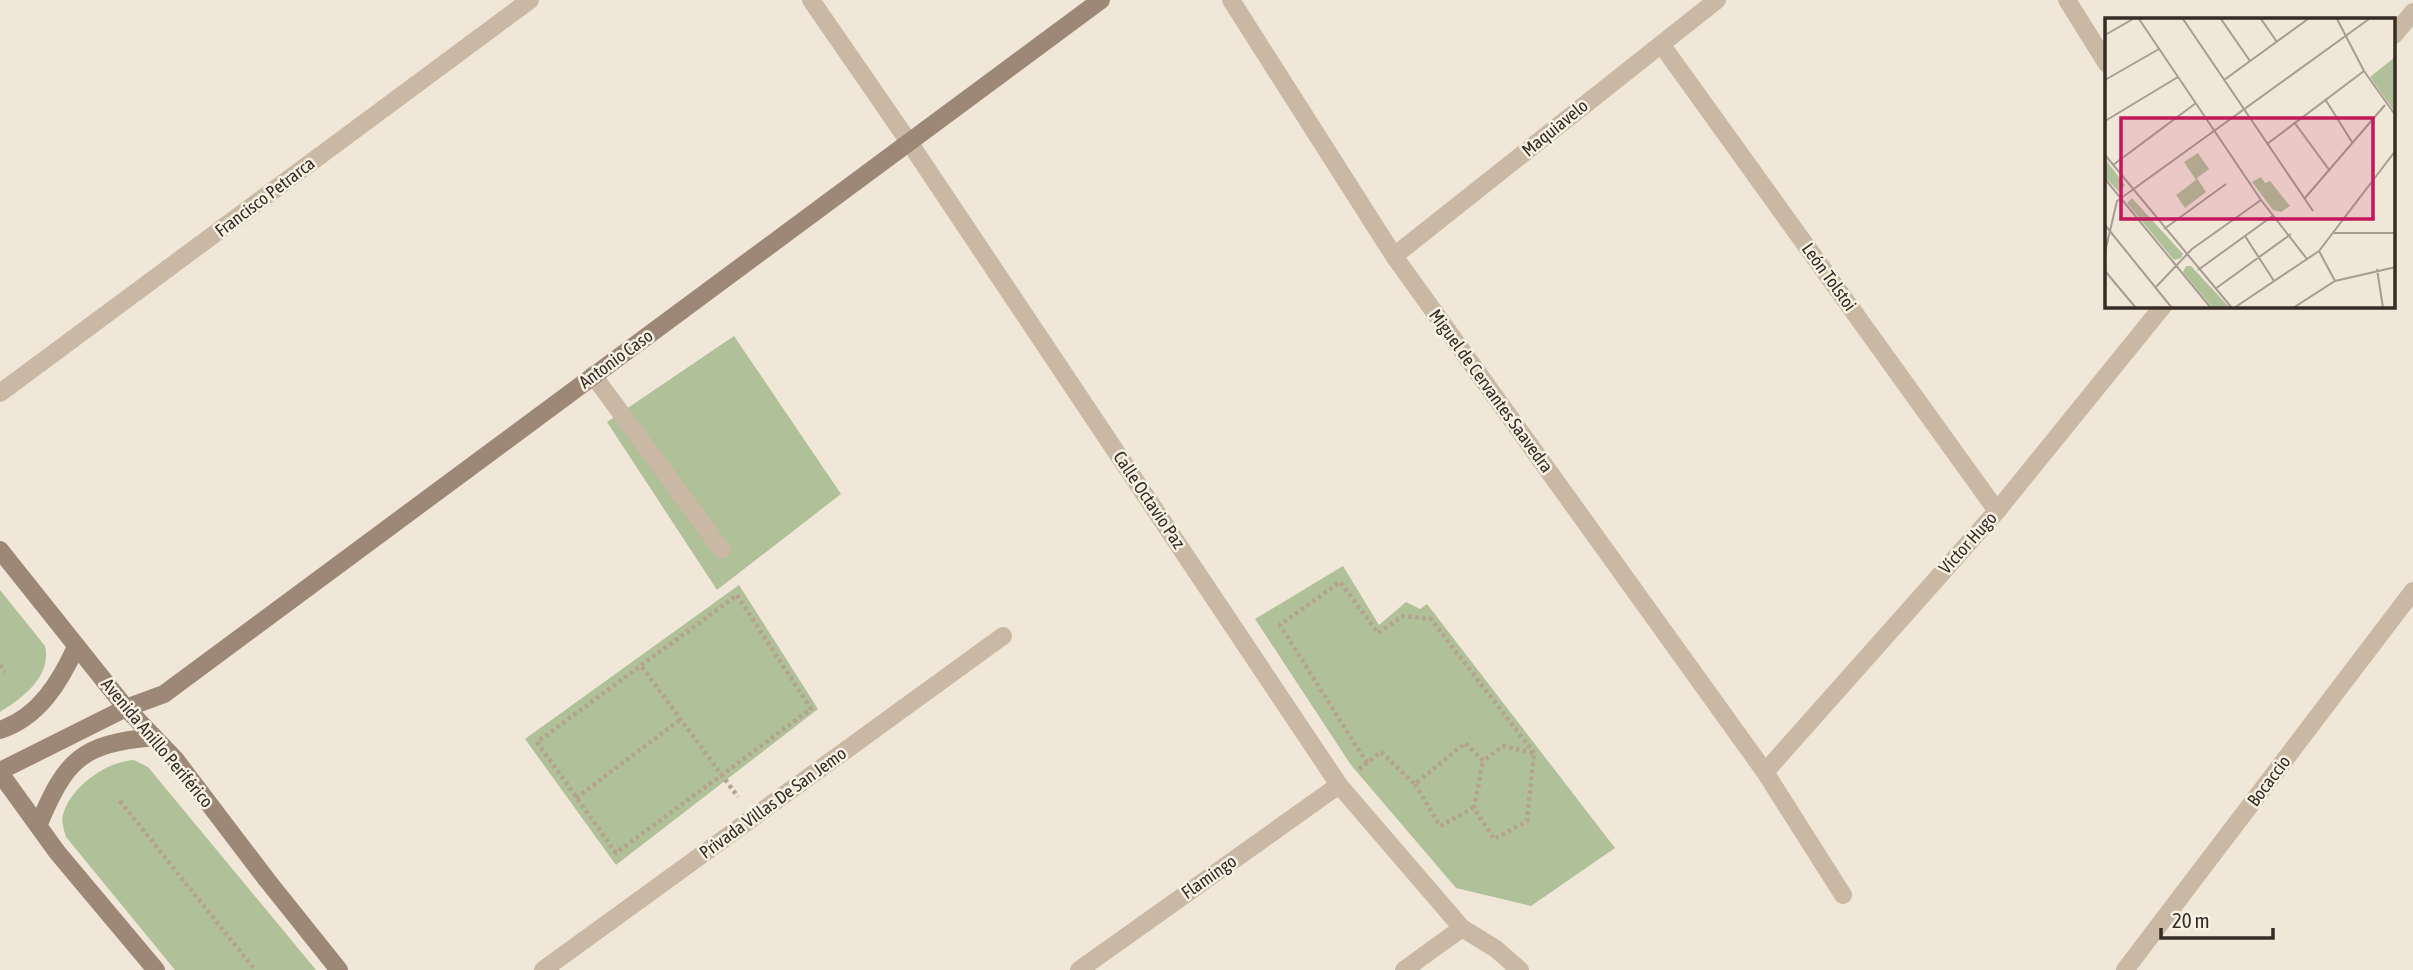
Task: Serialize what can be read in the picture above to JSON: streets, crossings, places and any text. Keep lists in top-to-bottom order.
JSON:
{
  "streets": {
    "street": [
      "Maquiavelo",
      "Francisco Petrarca",
      "León Tolstoi",
      "Antonio Caso",
      "Miguel de Cervantes Saavedra",
      "Calle Octavio Paz",
      "Víctor Hugo",
      "Avenida Anillo Periférico",
      "Bocaccio",
      "Privada Villas De San Jemo",
      "Flamingo"
    ]
  },
  "crossings": [
    ["Maquiavelo", "León Tolstoi"],
    ["Maquiavelo", "Miguel de Cervantes Saavedra"],
    ["León Tolstoi", "Víctor Hugo"],
    ["Antonio Caso", "Calle Octavio Paz"],
    ["Antonio Caso", "Avenida Anillo Periférico"],
    ["Miguel de Cervantes Saavedra", "Víctor Hugo"],
    ["Calle Octavio Paz", "Flamingo"]
  ],
  "scale_bar": "20 m"
}
